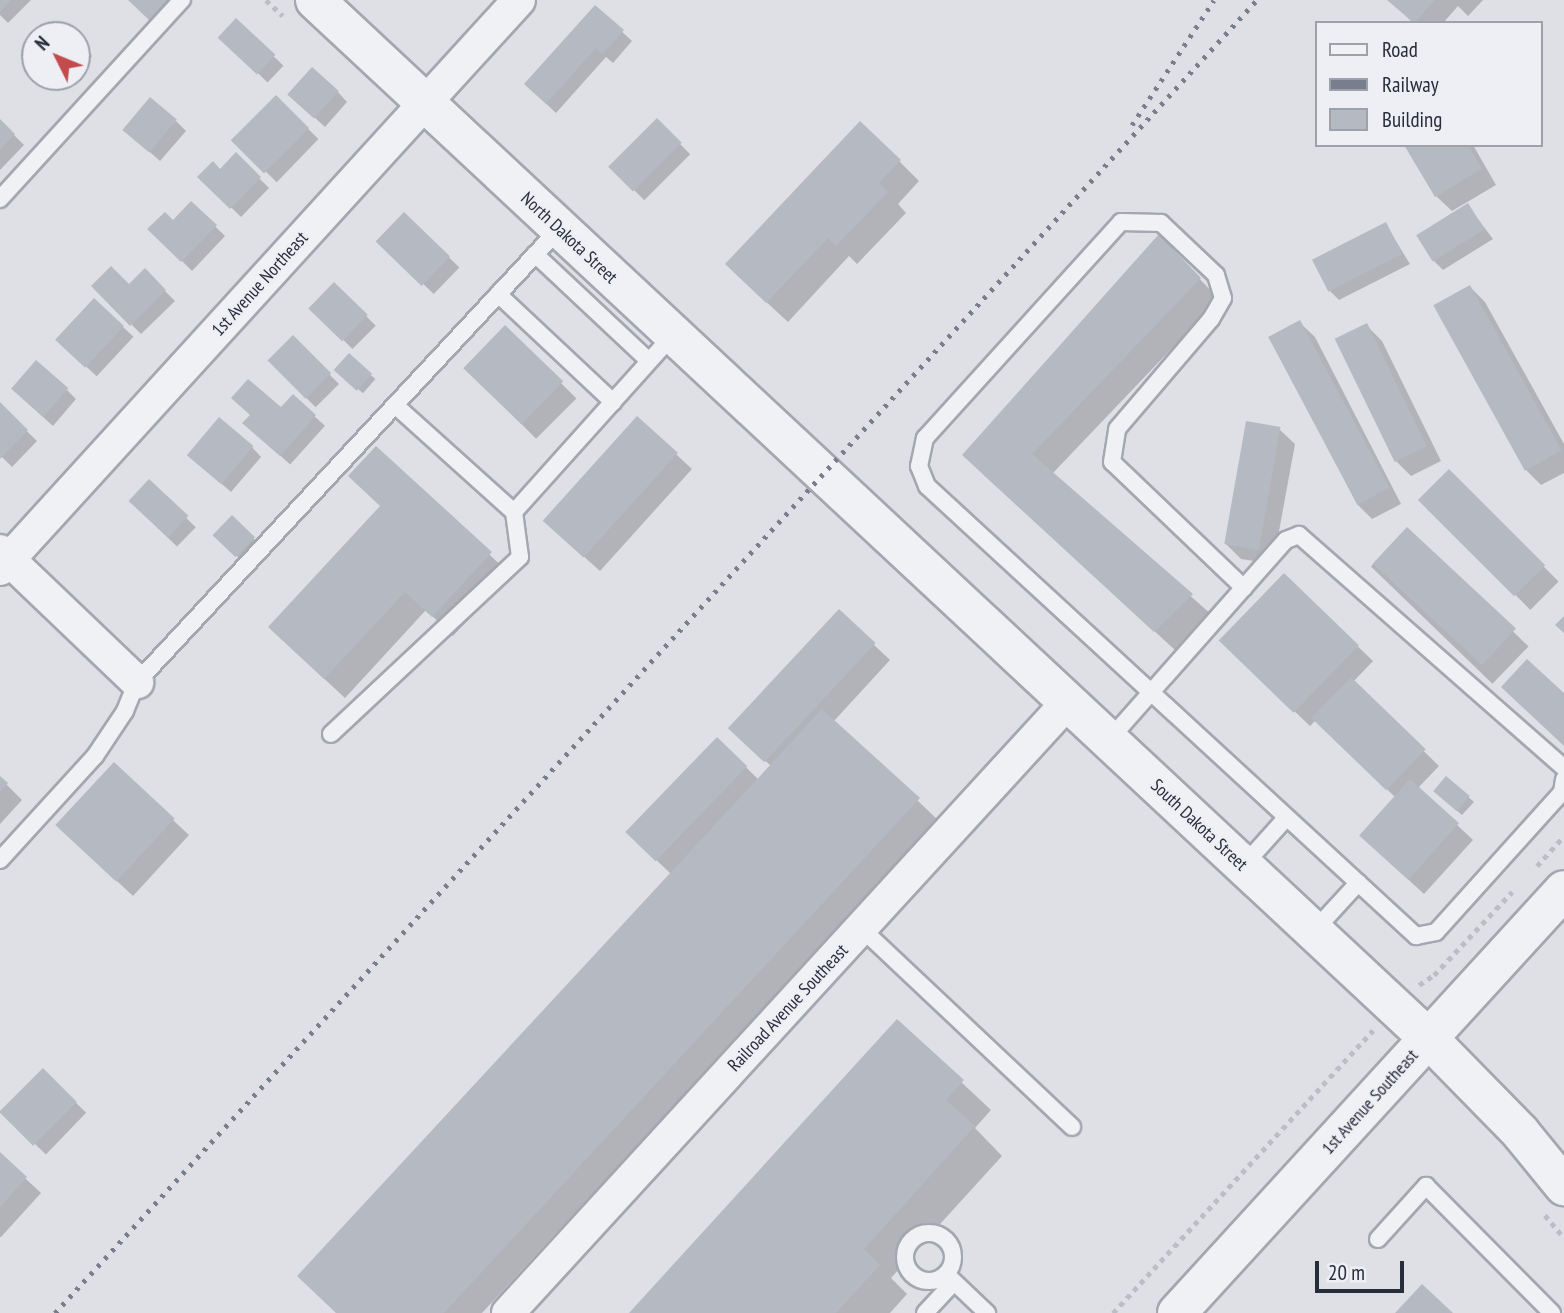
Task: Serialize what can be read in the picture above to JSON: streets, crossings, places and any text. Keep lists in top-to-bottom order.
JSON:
{
  "streets": {
    "street": [
      "North Dakota Street",
      "1st Avenue Northeast",
      "South Dakota Street",
      "Railroad Avenue Southeast",
      "1st Avenue Southeast"
    ]
  },
  "crossings": [
    ["North Dakota Street", "1st Avenue Northeast"],
    ["North Dakota Street", "South Dakota Street"],
    ["South Dakota Street", "Railroad Avenue Southeast"],
    ["South Dakota Street", "1st Avenue Southeast"]
  ],
  "legend": ["Road", "Railway", "Building"],
  "scale_bar": "20 m",
  "north": "top left"
}
